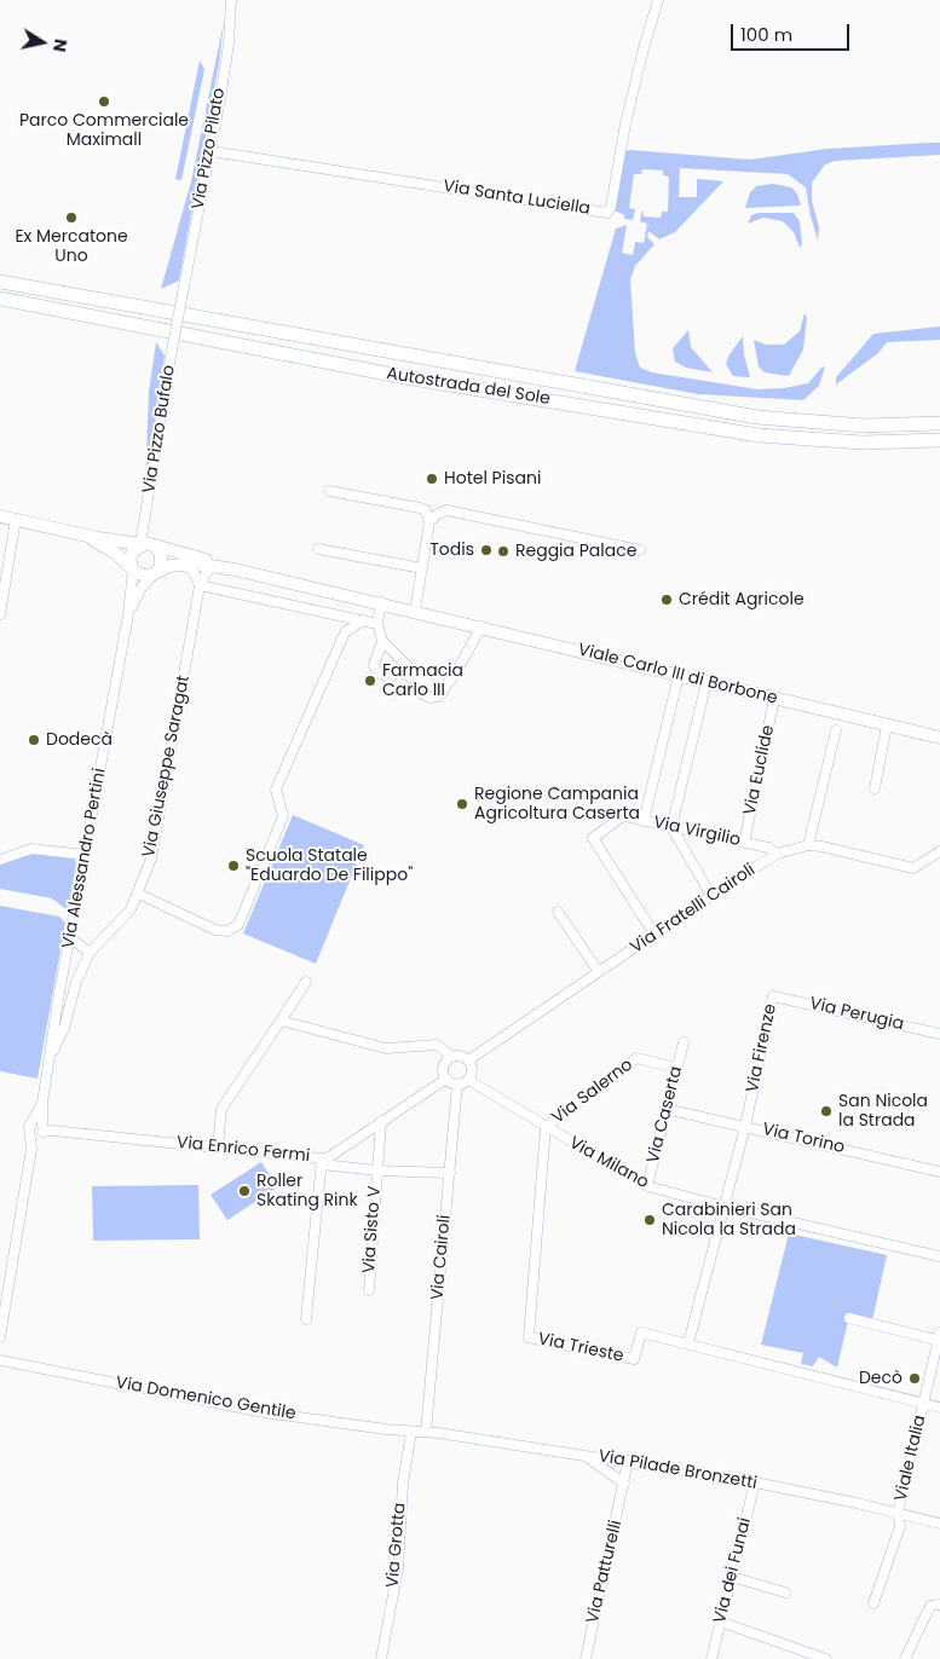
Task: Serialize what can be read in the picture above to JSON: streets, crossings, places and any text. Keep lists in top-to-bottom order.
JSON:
{
  "streets": {
    "highway": ["Autostrada del Sole"],
    "main road": ["Viale Carlo III di Borbone"],
    "street": [
      "Via Pizzo Pilato",
      "Via Santa Luciella",
      "Via Pizzo Bufalo",
      "Via Giuseppe Saragat",
      "Via Euclide",
      "Via Virgilio",
      "Via Alessandro Pertini",
      "Via Fratelli Cairoli",
      "Via Perugia",
      "Via Firenze",
      "Via Salerno",
      "Via Caserta",
      "Via Torino",
      "Via Enrico Fermi",
      "Via Milano",
      "Via Sisto V",
      "Via Cairoli",
      "Via Trieste",
      "Via Domenico Gentile",
      "Viale Italia",
      "Via Pilade Bronzetti",
      "Via Grotta",
      "Via dei Funai",
      "Via Patturelli"
    ]
  },
  "crossings": [
    ["Via Pizzo Pilato", "Via Santa Luciella"],
    ["Via Pizzo Pilato", "Via Pizzo Bufalo"],
    ["Via Pizzo Bufalo", "Viale Carlo III di Borbone"],
    ["Via Pizzo Bufalo", "Via Alessandro Pertini"],
    ["Viale Carlo III di Borbone", "Via Giuseppe Saragat"],
    ["Viale Carlo III di Borbone", "Via Euclide"],
    ["Viale Carlo III di Borbone", "Via Alessandro Pertini"],
    ["Via Giuseppe Saragat", "Via Alessandro Pertini"],
    ["Via Euclide", "Via Virgilio"],
    ["Via Virgilio", "Via Fratelli Cairoli"],
    ["Via Alessandro Pertini", "Via Enrico Fermi"],
    ["Via Fratelli Cairoli", "Via Enrico Fermi"],
    ["Via Fratelli Cairoli", "Via Milano"],
    ["Via Fratelli Cairoli", "Via Cairoli"],
    ["Via Perugia", "Via Firenze"],
    ["Via Firenze", "Via Torino"],
    ["Via Firenze", "Via Milano"],
    ["Via Firenze", "Via Trieste"],
    ["Via Salerno", "Via Caserta"],
    ["Via Salerno", "Via Milano"],
    ["Via Salerno", "Via Trieste"],
    ["Via Caserta", "Via Torino"],
    ["Via Caserta", "Via Milano"],
    ["Via Enrico Fermi", "Via Milano"],
    ["Via Enrico Fermi", "Via Sisto V"],
    ["Via Enrico Fermi", "Via Cairoli"],
    ["Via Milano", "Via Cairoli"],
    ["Via Milano", "Via Trieste"],
    ["Via Cairoli", "Via Pilade Bronzetti"],
    ["Via Trieste", "Viale Italia"],
    ["Via Domenico Gentile", "Via Pilade Bronzetti"],
    ["Via Domenico Gentile", "Via Grotta"],
    ["Viale Italia", "Via Pilade Bronzetti"],
    ["Via Pilade Bronzetti", "Via Grotta"],
    ["Via Pilade Bronzetti", "Via dei Funai"],
    ["Via Pilade Bronzetti", "Via Patturelli"]
  ],
  "places": [
    "Parco Commerciale Maximall",
    "Ex Mercatone Uno",
    "Hotel Pisani",
    "Todis",
    "Reggia Palace",
    "Crédit Agricole",
    "Farmacia Carlo III",
    "Dodecà",
    "Regione Campania Agricoltura Caserta",
    "Scuola Statale \"Eduardo De Filippo\"",
    "San Nicola la Strada",
    "Roller Skating Rink",
    "Carabinieri San Nicola la Strada",
    "Decò"
  ],
  "scale_bar": "100 m",
  "north": "right"
}
